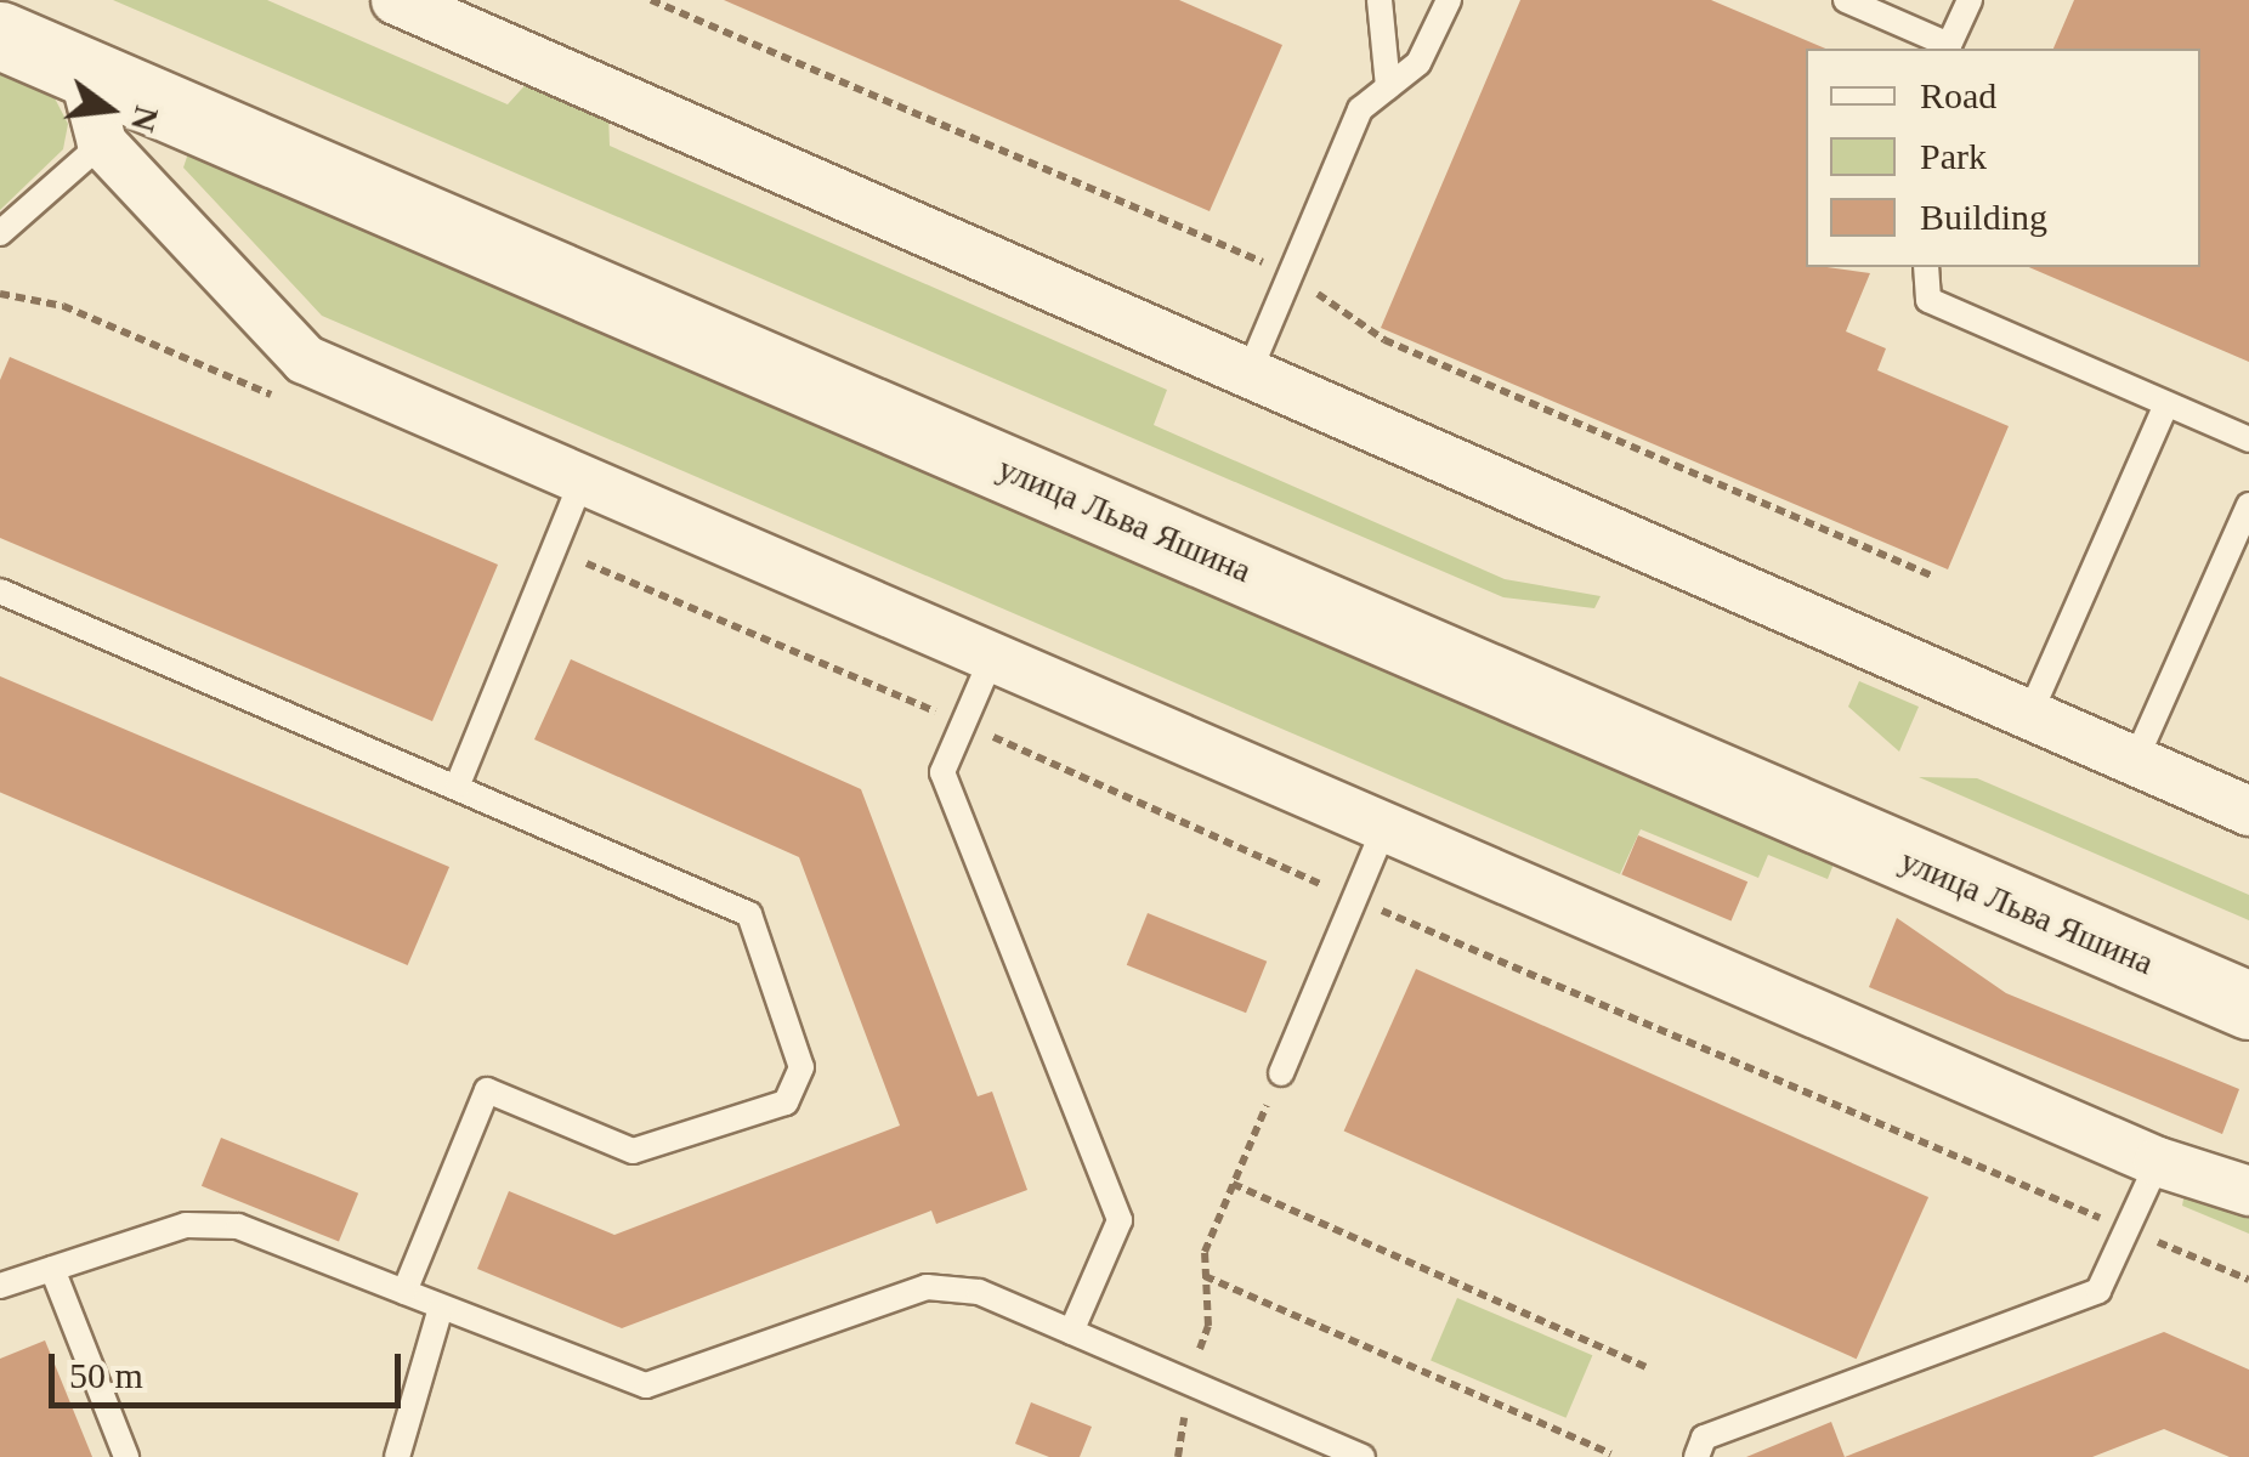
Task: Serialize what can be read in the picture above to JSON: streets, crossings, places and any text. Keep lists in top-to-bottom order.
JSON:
{
  "streets": {
    "main road": ["улица Льва Яшина"]
  },
  "legend": ["Road", "Park", "Building"],
  "scale_bar": "50 m",
  "north": "right"
}
